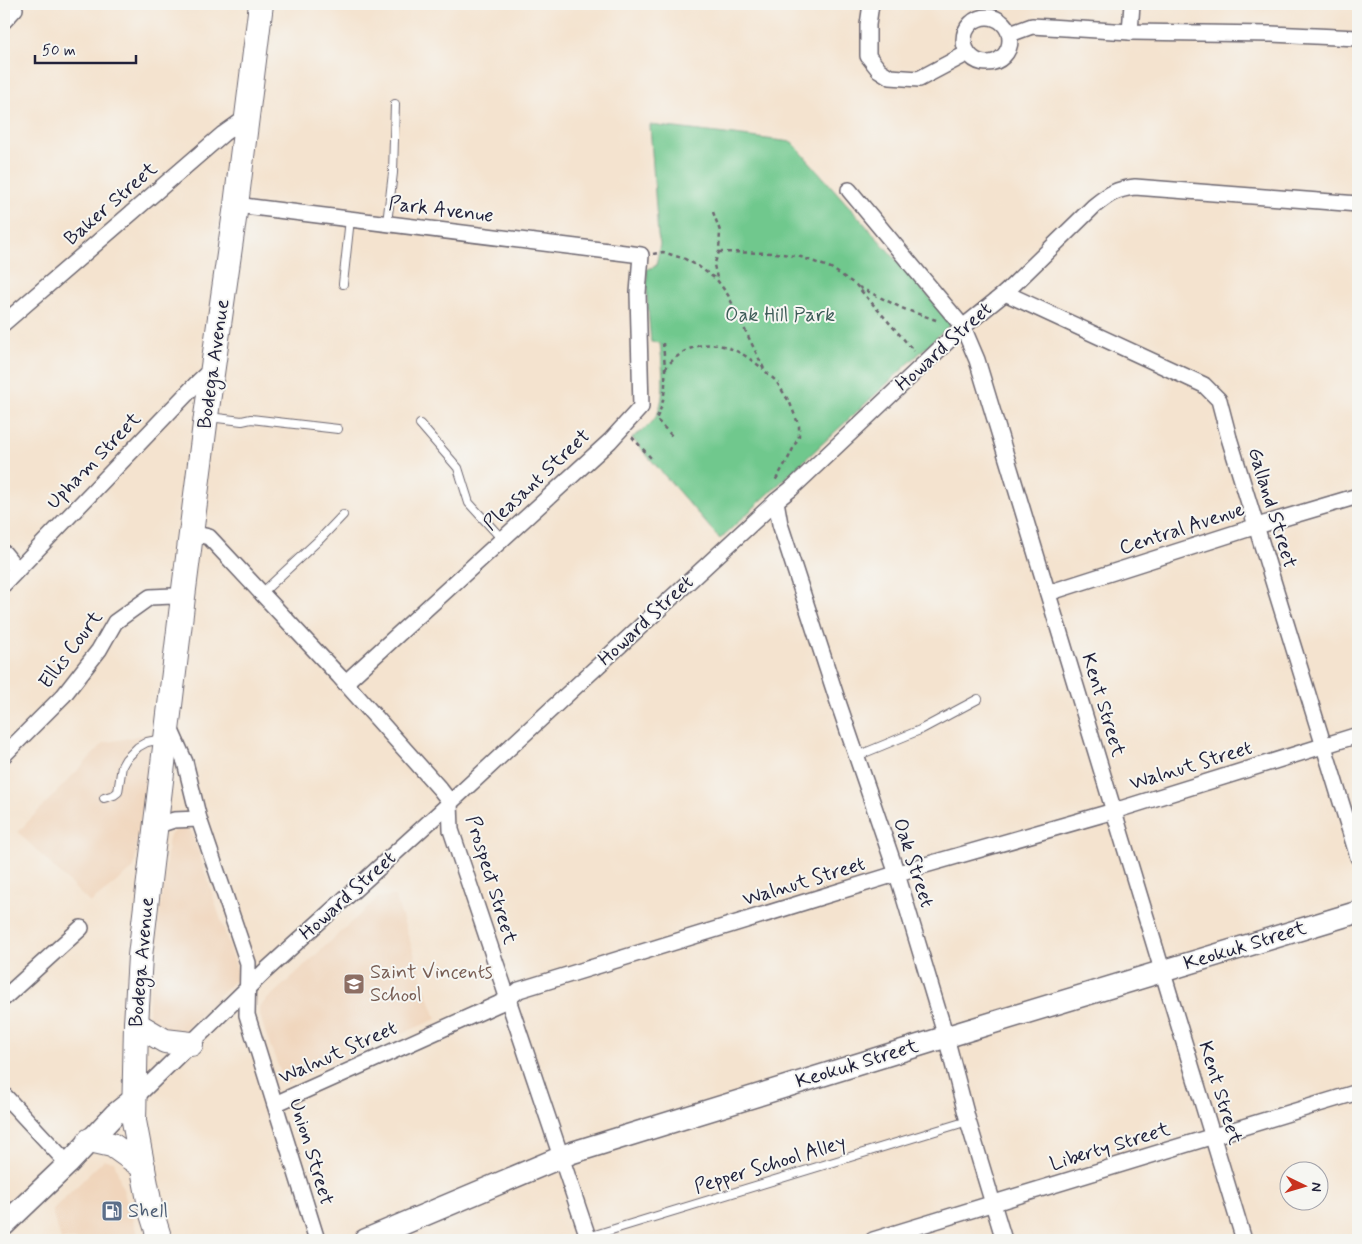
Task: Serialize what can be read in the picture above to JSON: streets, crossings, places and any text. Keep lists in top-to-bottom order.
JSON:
{
  "streets": {
    "main road": ["Bodega Avenue"],
    "street": [
      "Baker Street",
      "Park Avenue",
      "Howard Street",
      "Upham Street",
      "Pleasant Street",
      "Galland Street",
      "Central Avenue",
      "Ellis Court",
      "Kent Street",
      "Walnut Street",
      "Oak Street",
      "Prospect Street",
      "Keokuk Street",
      "Liberty Street",
      "Union Street"
    ],
    "lane": ["Pepper School Alley"]
  },
  "crossings": [
    ["Baker Street", "Bodega Avenue"],
    ["Park Avenue", "Bodega Avenue"],
    ["Park Avenue", "Pleasant Street"],
    ["Howard Street", "Bodega Avenue"],
    ["Howard Street", "Galland Street"],
    ["Howard Street", "Kent Street"],
    ["Howard Street", "Oak Street"],
    ["Howard Street", "Prospect Street"],
    ["Howard Street", "Union Street"],
    ["Bodega Avenue", "Upham Street"],
    ["Bodega Avenue", "Ellis Court"],
    ["Bodega Avenue", "Prospect Street"],
    ["Pleasant Street", "Prospect Street"],
    ["Galland Street", "Central Avenue"],
    ["Galland Street", "Walnut Street"],
    ["Central Avenue", "Kent Street"],
    ["Kent Street", "Walnut Street"],
    ["Kent Street", "Keokuk Street"],
    ["Kent Street", "Liberty Street"],
    ["Walnut Street", "Oak Street"],
    ["Walnut Street", "Prospect Street"],
    ["Walnut Street", "Union Street"],
    ["Oak Street", "Keokuk Street"],
    ["Oak Street", "Liberty Street"],
    ["Oak Street", "Pepper School Alley"],
    ["Prospect Street", "Keokuk Street"],
    ["Prospect Street", "Pepper School Alley"]
  ],
  "parks": ["Oak Hill Park"],
  "places": {
    "school or university": ["Saint Vincents School"],
    "fuel station": ["Shell"]
  },
  "scale_bar": "50 m",
  "north": "right"
}
